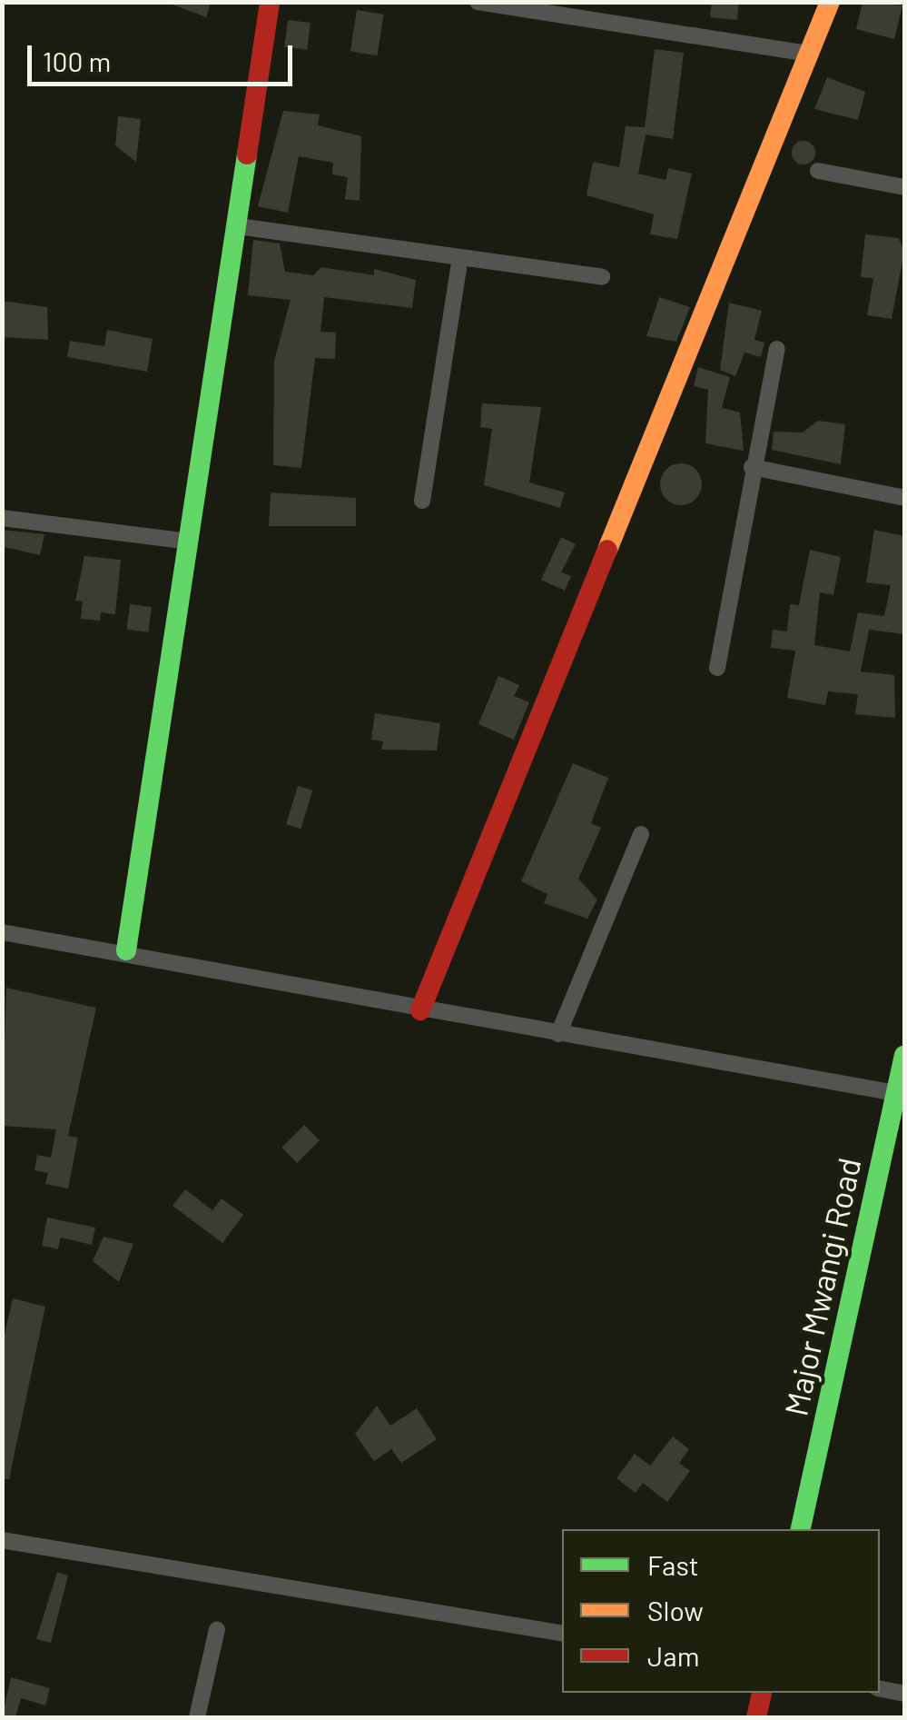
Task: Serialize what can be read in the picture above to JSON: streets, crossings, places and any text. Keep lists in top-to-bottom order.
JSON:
{
  "streets": {
    "street": ["Major Mwangi Road"]
  },
  "legend": ["Fast", "Slow", "Jam"],
  "scale_bar": "100 m"
}
